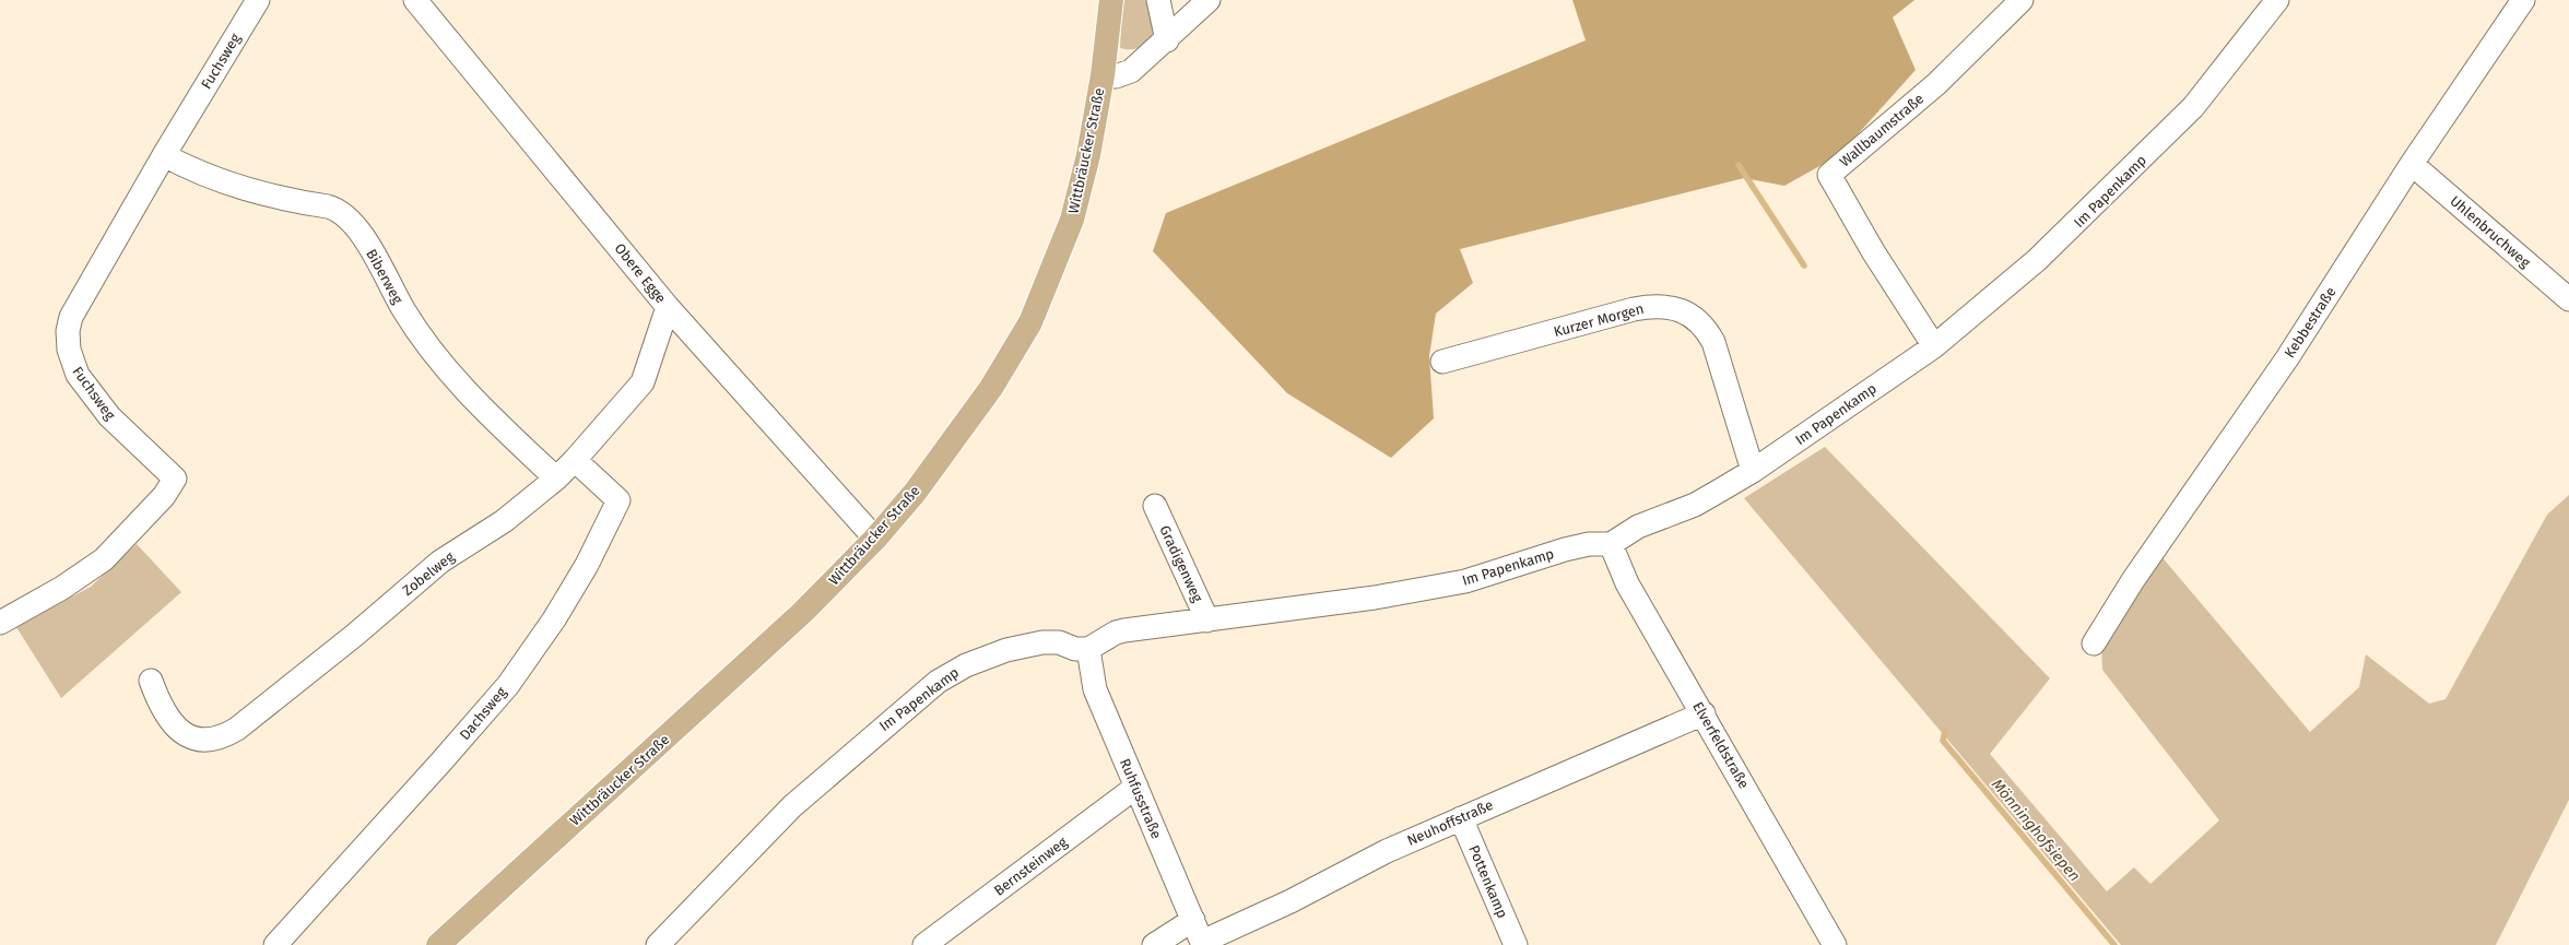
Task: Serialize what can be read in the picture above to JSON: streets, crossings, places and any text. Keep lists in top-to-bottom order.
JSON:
{
  "streets": {
    "main road": ["Wittbräucker Straße"],
    "street": [
      "Fuchsweg",
      "Wallbaumstraße",
      "Im Papenkamp",
      "Uhlenbruchweg",
      "Obere Egge",
      "Biberweg",
      "Kurzer Morgen",
      "Kebbestraße",
      "Gradigenweg",
      "Zobelweg",
      "Dachsweg",
      "Elverfeldstraße",
      "Ruhfusstraße",
      "Neuhoffstraße",
      "Bernsteinweg",
      "Pottenkamp"
    ]
  },
  "crossings": [
    ["Fuchsweg", "Biberweg"],
    ["Wallbaumstraße", "Im Papenkamp"],
    ["Wittbräucker Straße", "Obere Egge"],
    ["Im Papenkamp", "Kurzer Morgen"],
    ["Im Papenkamp", "Gradigenweg"],
    ["Im Papenkamp", "Elverfeldstraße"],
    ["Im Papenkamp", "Ruhfusstraße"],
    ["Uhlenbruchweg", "Kebbestraße"],
    ["Obere Egge", "Zobelweg"],
    ["Biberweg", "Zobelweg"],
    ["Zobelweg", "Dachsweg"],
    ["Elverfeldstraße", "Neuhoffstraße"],
    ["Ruhfusstraße", "Neuhoffstraße"],
    ["Ruhfusstraße", "Bernsteinweg"],
    ["Neuhoffstraße", "Pottenkamp"]
  ],
  "water": ["Mönninghofsiepen"]
}
